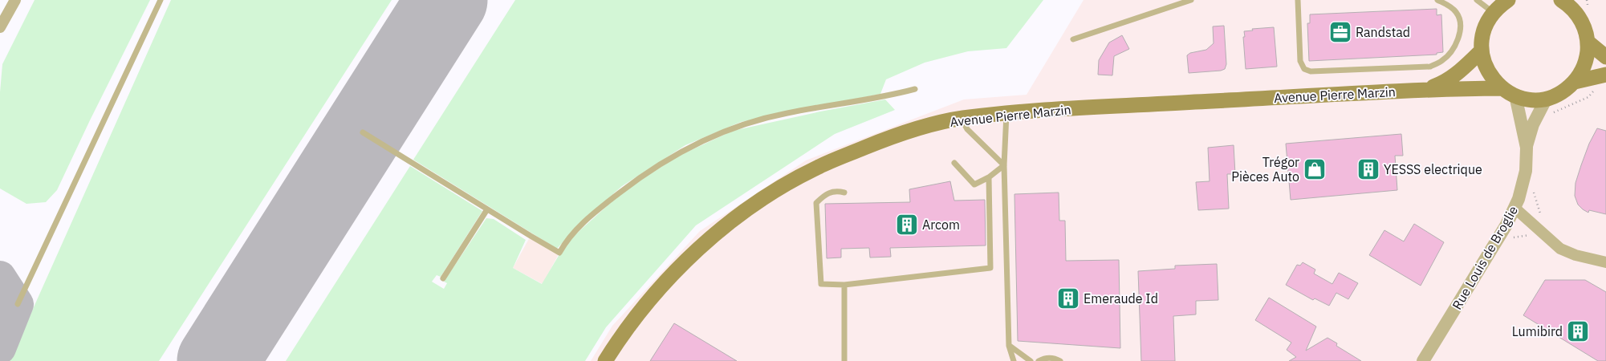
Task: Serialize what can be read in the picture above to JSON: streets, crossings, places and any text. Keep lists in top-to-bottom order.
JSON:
{
  "streets": {
    "main road": ["Avenue Pierre Marzin"],
    "street": ["Rue Louis de Broglie"]
  },
  "places": {
    "office": ["Randstad"],
    "shop": ["Trégor Pièces Auto"],
    "building": [
      "YESSS electrique",
      "Arcom",
      "Emeraude Id",
      "Lumibird"
    ]
  }
}
